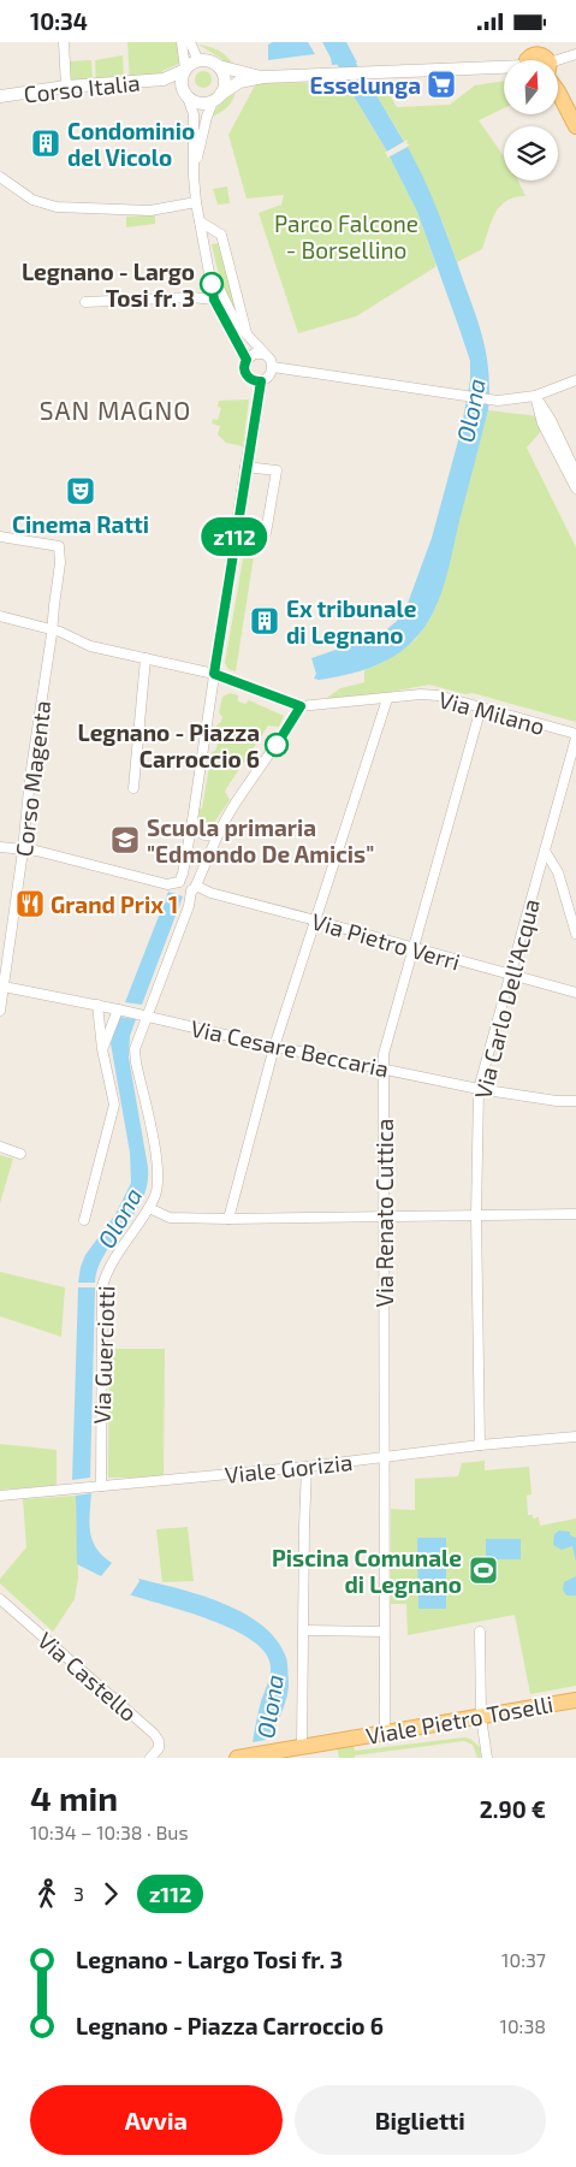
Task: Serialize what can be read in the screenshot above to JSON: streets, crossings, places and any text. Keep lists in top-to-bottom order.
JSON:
{
  "streets": {
    "main road": ["Viale Pietro Toselli"],
    "street": [
      "Corso Italia",
      "Via Milano",
      "Corso Magenta",
      "Via Pietro Verri",
      "Via Carlo Dell'Acqua",
      "Via Cesare Beccaria",
      "Via Renato Cuttica",
      "Via Guerciotti",
      "Viale Gorizia",
      "Via Castello"
    ]
  },
  "crossings": [
    ["Via Milano", "Via Carlo Dell'Acqua"],
    ["Via Milano", "Via Renato Cuttica"],
    ["Via Milano", "Via Guerciotti"],
    ["Corso Magenta", "Via Cesare Beccaria"],
    ["Via Pietro Verri", "Via Carlo Dell'Acqua"],
    ["Via Pietro Verri", "Via Renato Cuttica"],
    ["Via Pietro Verri", "Via Guerciotti"],
    ["Via Carlo Dell'Acqua", "Via Cesare Beccaria"],
    ["Via Carlo Dell'Acqua", "Viale Gorizia"],
    ["Via Cesare Beccaria", "Via Renato Cuttica"],
    ["Via Cesare Beccaria", "Via Guerciotti"],
    ["Via Renato Cuttica", "Viale Gorizia"],
    ["Via Renato Cuttica", "Viale Pietro Toselli"],
    ["Via Guerciotti", "Viale Gorizia"]
  ],
  "districts": ["SAN MAGNO"],
  "water": ["Olona"],
  "parks": ["Parco Falcone - Borsellino"],
  "places": {
    "supermarket": ["Esselunga"],
    "building": ["Condominio del Vicolo", "Ex tribunale di Legnano"],
    "other": ["Legnano - Largo Tosi fr. 3", "Legnano - Piazza Carroccio 6"],
    "theatre": ["Cinema Ratti"],
    "school or university": ["Scuola primaria \"Edmondo De Amicis\""],
    "restaurant": ["Grand Prix 1"],
    "sports": ["Piscina Comunale di Legnano"]
  },
  "lines": ["bus line z112"],
  "north": "top",
  "page": {
    "status": "10:34",
    "on_map": "z112",
    "heading": ["4 min", "10:34 – 10:38 · Bus", "2.90 €"],
    "legs": ["3", "z112"],
    "list": [
      {
        "name": "Legnano - Largo Tosi fr. 3",
        "value": "10:37"
      },
      {
        "name": "Legnano - Piazza Carroccio 6",
        "value": "10:38"
      }
    ],
    "buttons": ["Avvia", "Biglietti"]
  }
}
